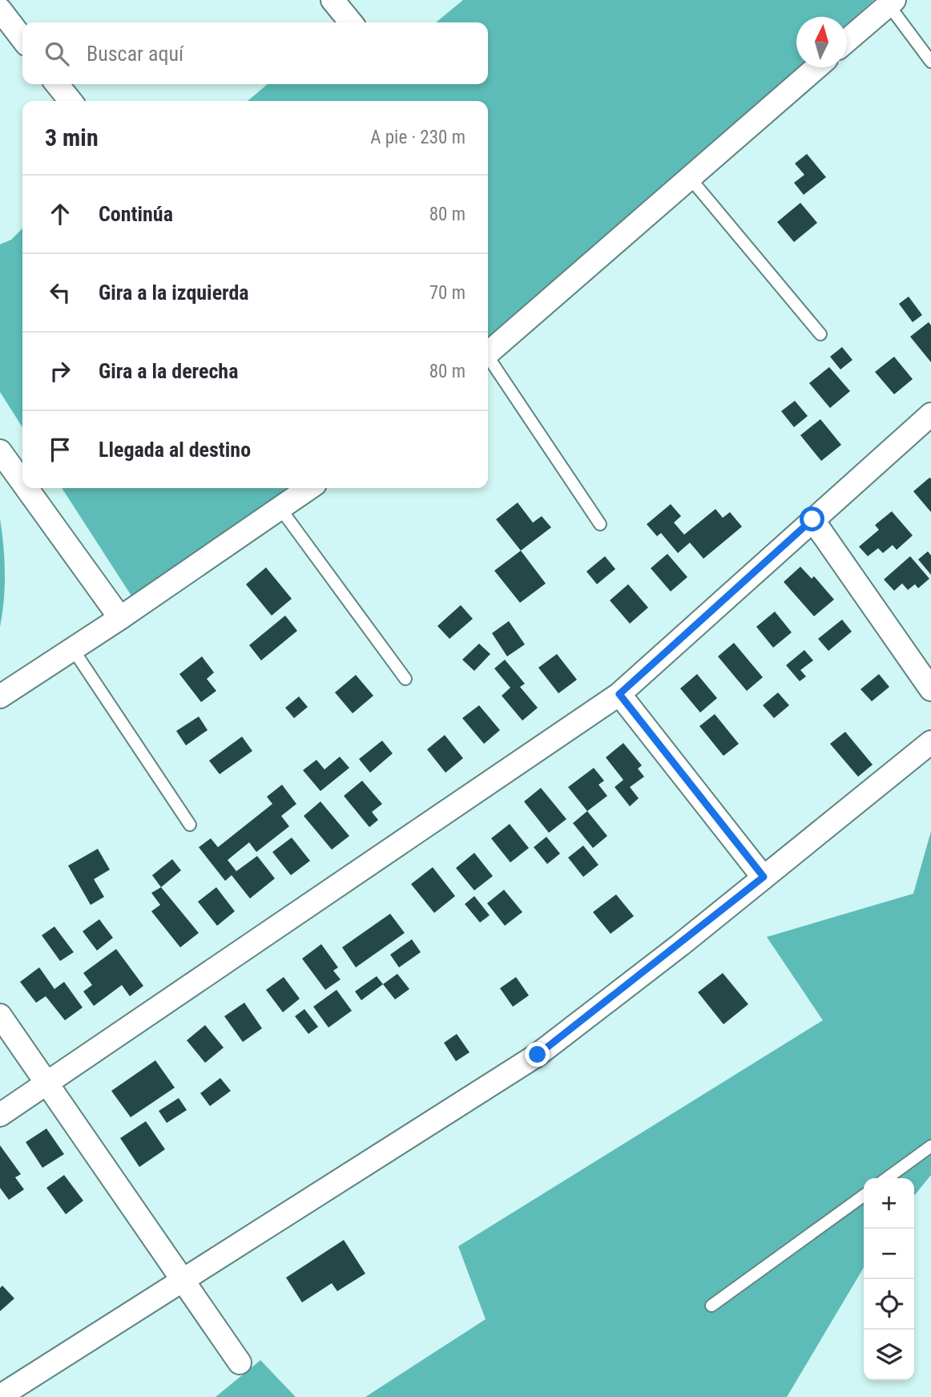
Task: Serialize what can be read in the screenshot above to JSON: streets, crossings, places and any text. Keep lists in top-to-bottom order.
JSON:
{
  "north": "top",
  "page": {
    "search": "Buscar aquí",
    "heading": ["3 min", "A pie · 230 m"],
    "list": [
      ["Continúa", "80 m"],
      ["Gira a la izquierda", "70 m"],
      ["Gira a la derecha", "80 m"],
      "Llegada al destino"
    ],
    "map_buttons": ["+", "−"]
  }
}
